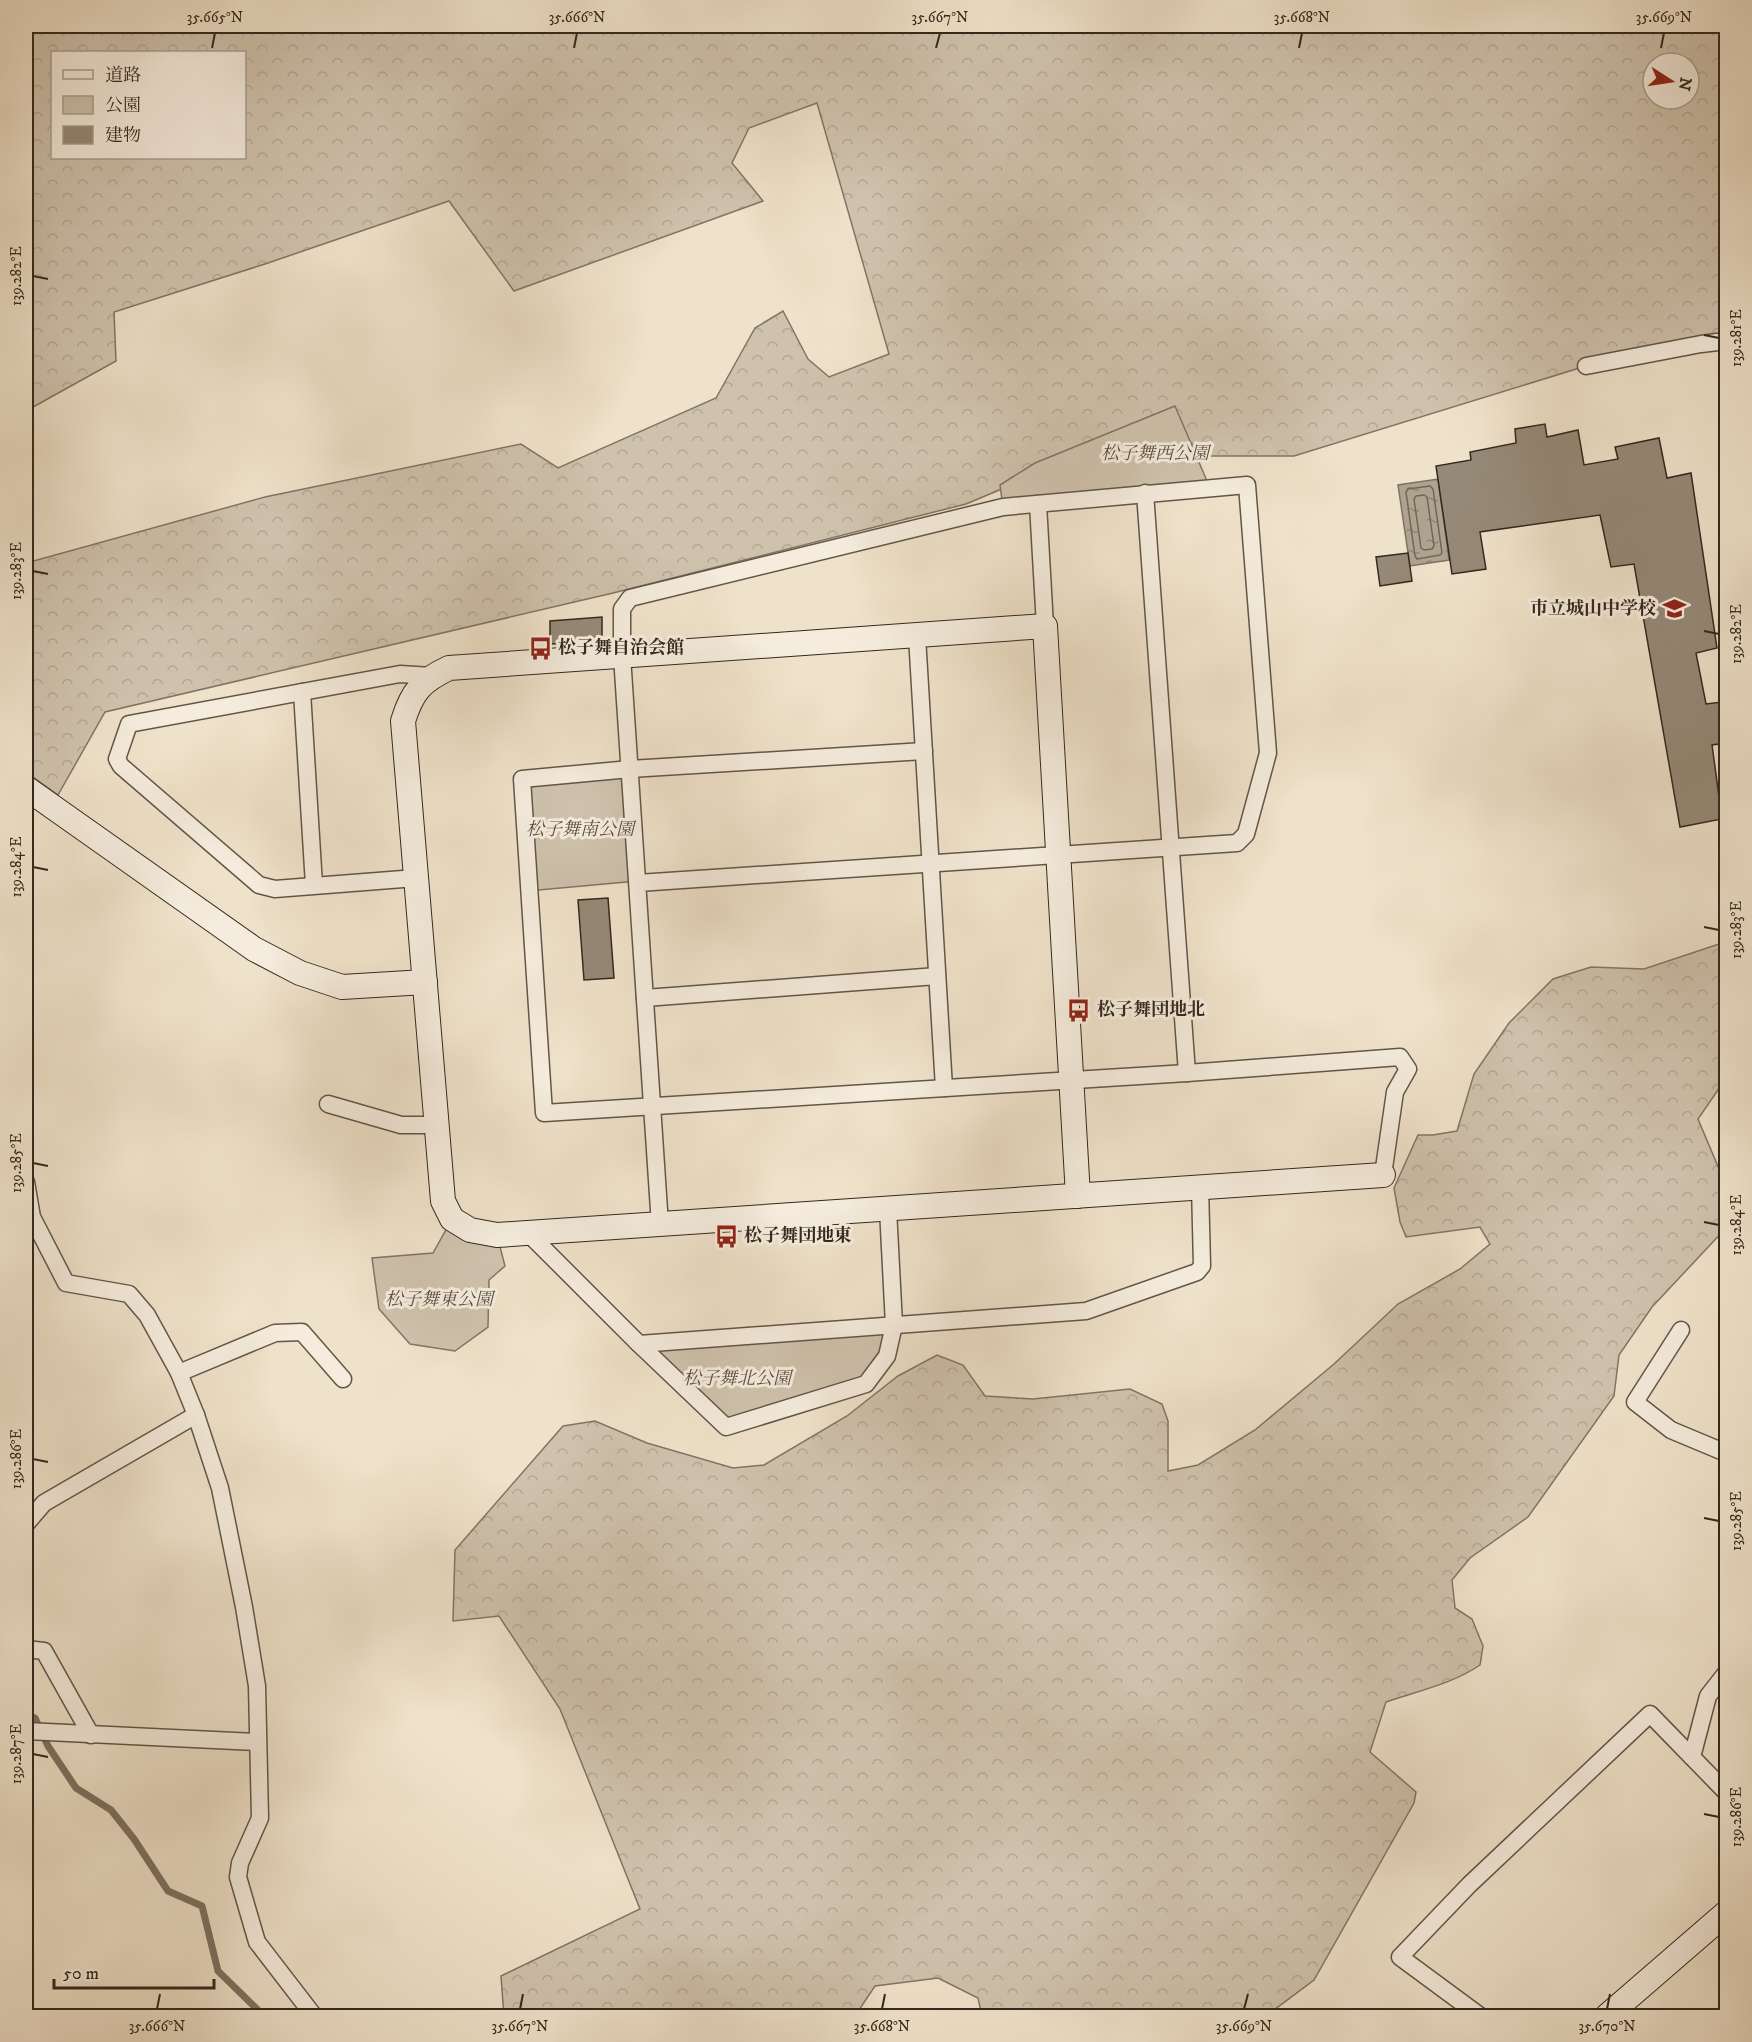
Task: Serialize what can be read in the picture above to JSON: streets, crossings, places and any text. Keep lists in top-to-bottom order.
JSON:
{
  "parks": [
    "松子舞西公園",
    "松子舞南公園",
    "松子舞東公園",
    "松子舞北公園"
  ],
  "places": {
    "school or university": ["市立城山中学校"],
    "bus stop": ["松子舞自治会館", "松子舞団地北", "松子舞団地東"]
  },
  "legend": ["道路", "公園", "建物"],
  "scale_bar": "50 m",
  "north": "right",
  "coordinates": [
    "35.665°N",
    "35.666°N",
    "35.667°N",
    "35.668°N",
    "35.669°N",
    "139.282°E",
    "139.281°E",
    "139.283°E",
    "139.284°E",
    "139.285°E",
    "139.286°E",
    "139.287°E",
    "35.670°N"
  ]
}
